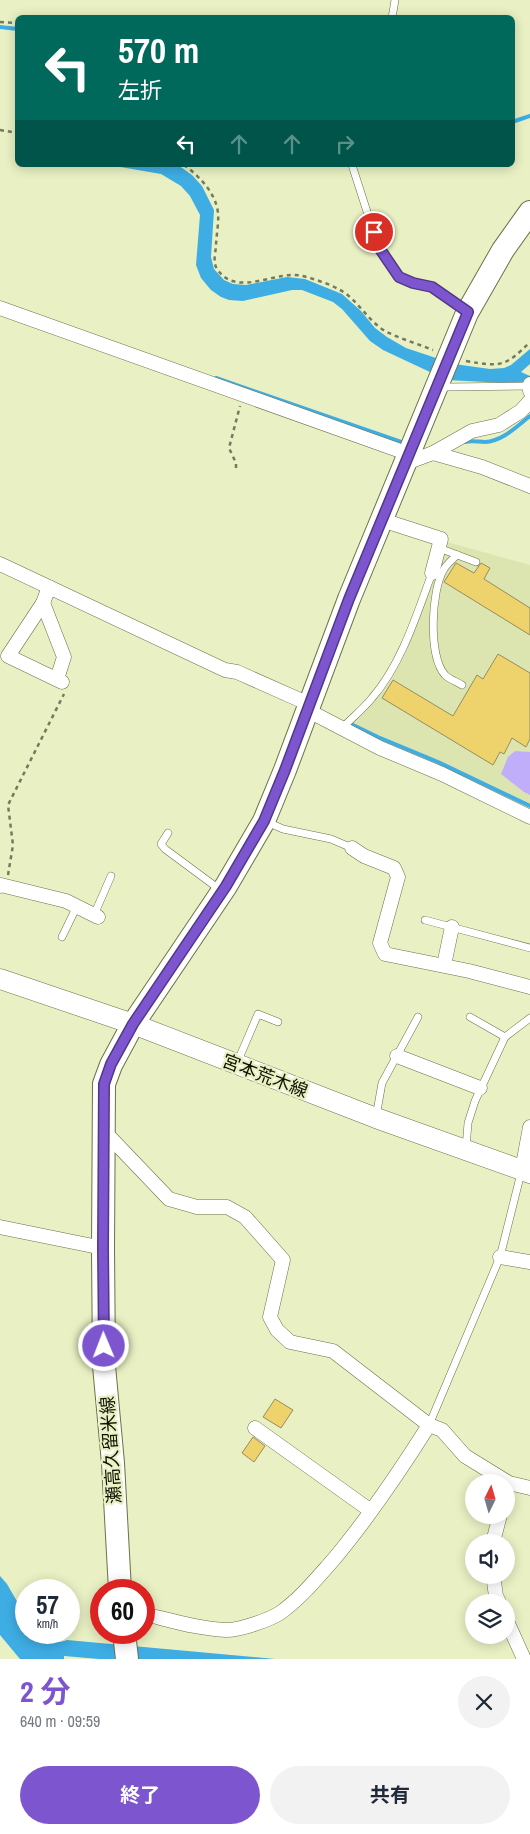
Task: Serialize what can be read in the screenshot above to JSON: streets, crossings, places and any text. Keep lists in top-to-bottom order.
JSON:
{
  "streets": {
    "main road": ["宮本荒木線", "瀬高久留米線"]
  },
  "crossings": [
    ["宮本荒木線", "瀬高久留米線"]
  ],
  "north": "top",
  "page": {
    "turn": ["570 m", "左折"],
    "speed": "57 km/h",
    "limit": "60",
    "heading": ["2 分", "640 m · 09:59"],
    "buttons": ["終了", "共有"]
  }
}
